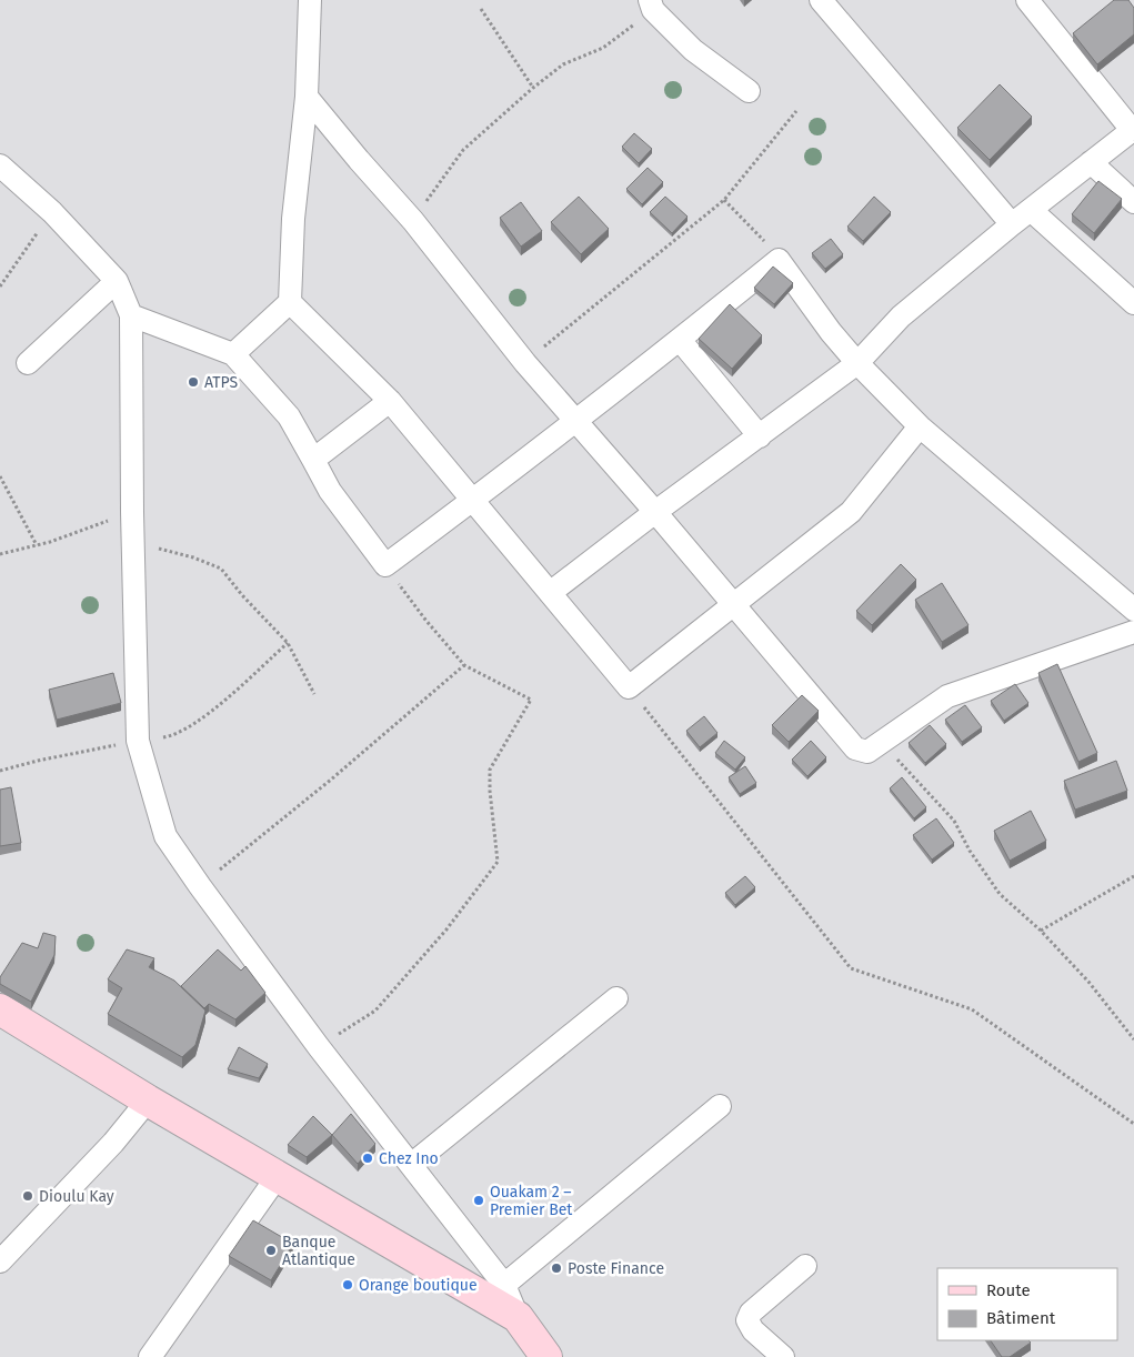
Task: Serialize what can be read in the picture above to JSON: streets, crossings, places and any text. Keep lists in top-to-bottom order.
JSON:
{
  "places": [
    "ATPS",
    "Chez Ino",
    "Dioulu Kay",
    "Ouakam 2 – Premier Bet",
    "Banque Atlantique",
    "Poste Finance",
    "Orange boutique"
  ],
  "legend": ["Route", "Bâtiment"]
}
